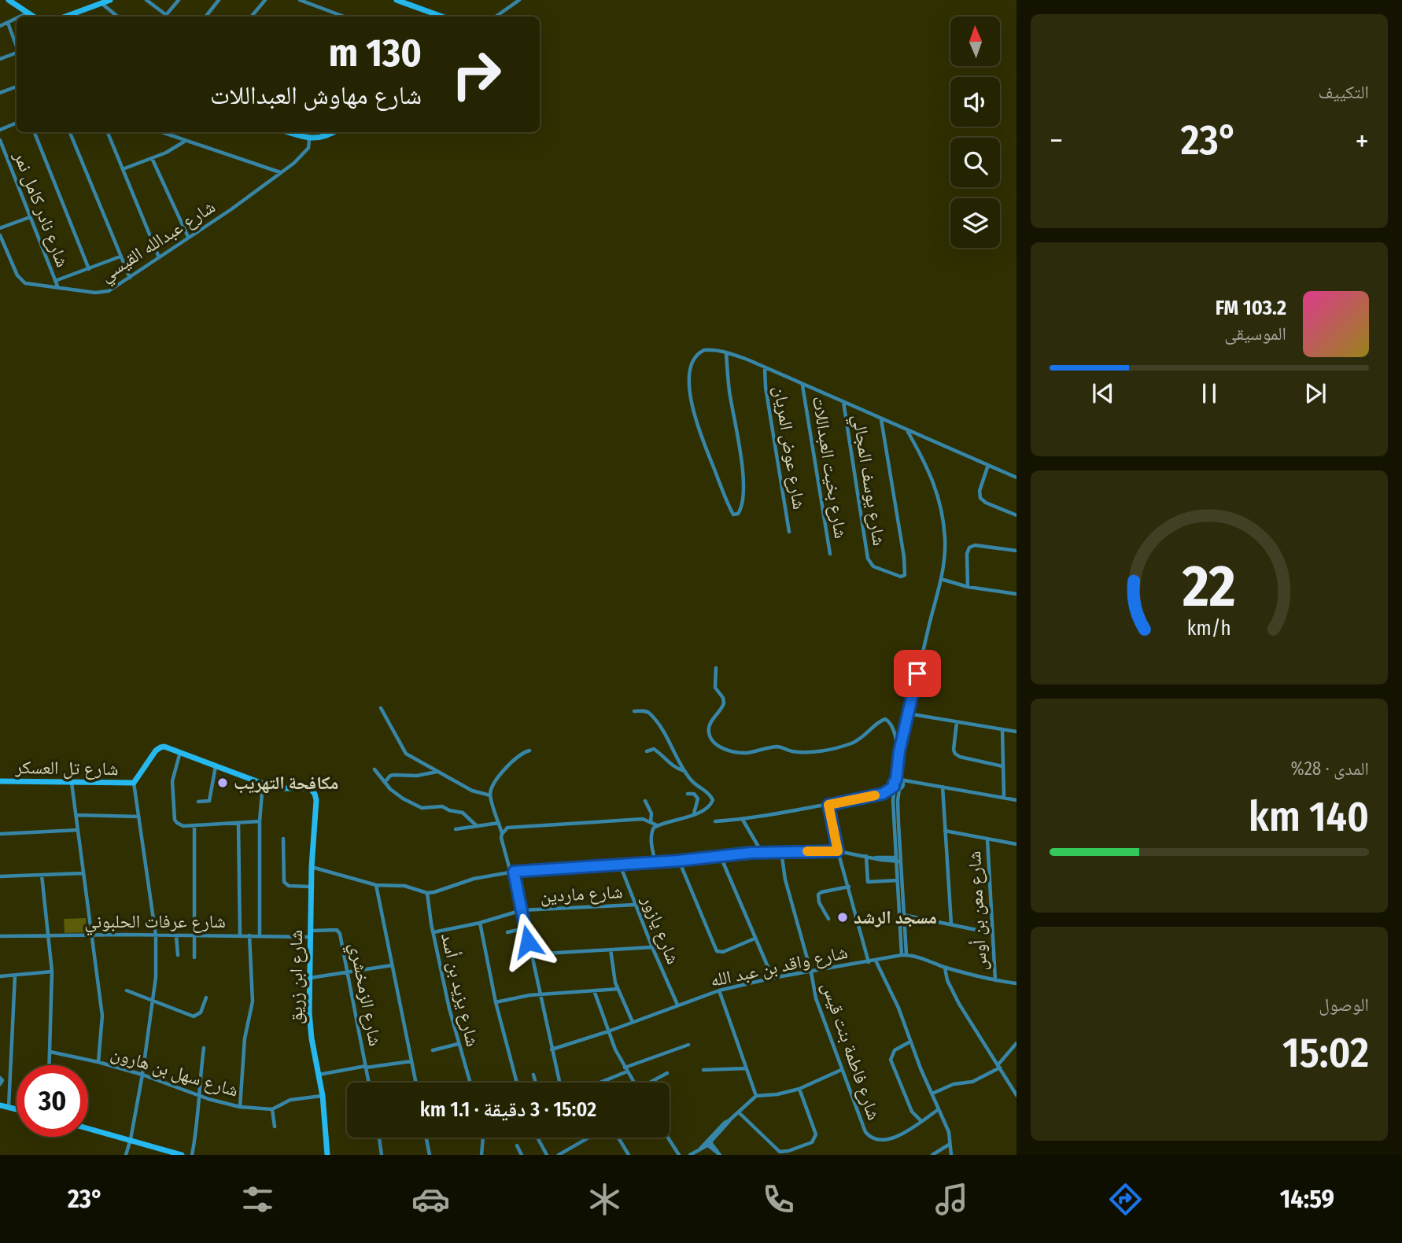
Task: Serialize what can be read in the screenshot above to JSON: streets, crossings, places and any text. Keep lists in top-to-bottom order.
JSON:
{
  "streets": {
    "street": [
      "شارع نادر كامل نمر",
      "شارع عبدالله القيسي",
      "شارع عوض المريان",
      "شارع بخيت العبداللات",
      "شارع يوسف المجالي",
      "شارع تل العسكر",
      "شارع ماردين",
      "شارع معن بن أوس",
      "شارع عرفات الحلبوني",
      "شارع يازور",
      "شارع واقد بن عبد الله",
      "شارع ابن زريق",
      "شارع يزيد بن أسد",
      "شارع الزمخشري",
      "شارع فاطمة بنت قيس",
      "شارع سهل بن هارون"
    ]
  },
  "crossings": [
    ["شارع نادر كامل نمر", "شارع عبدالله القيسي"],
    ["شارع ماردين", "شارع يازور"],
    ["شارع ماردين", "شارع يزيد بن أسد"],
    ["شارع عرفات الحلبوني", "شارع ابن زريق"],
    ["شارع عرفات الحلبوني", "شارع الزمخشري"],
    ["شارع يازور", "شارع واقد بن عبد الله"],
    ["شارع واقد بن عبد الله", "شارع فاطمة بنت قيس"],
    ["شارع ابن زريق", "شارع الزمخشري"],
    ["شارع ابن زريق", "شارع سهل بن هارون"]
  ],
  "places": ["مكافحة التهريب", "مسجد الرشد"],
  "north": "top",
  "page": {
    "tile": [
      "التكييف",
      ["المدى · 28%", "140 km"],
      ["الوصول", "15:02"]
    ],
    "turn": ["130 m", "شارع مهاوش العبداللات"],
    "heat": ["−", "23°", "+"],
    "song": ["103.2 FM", "الموسيقى"],
    "limit": "30",
    "trip": "15:02 · 3 دقيقة · 1.1 km",
    "tabs": ["14:59", "23°"],
    "gauge": ["22", "km/h"]
  }
}
